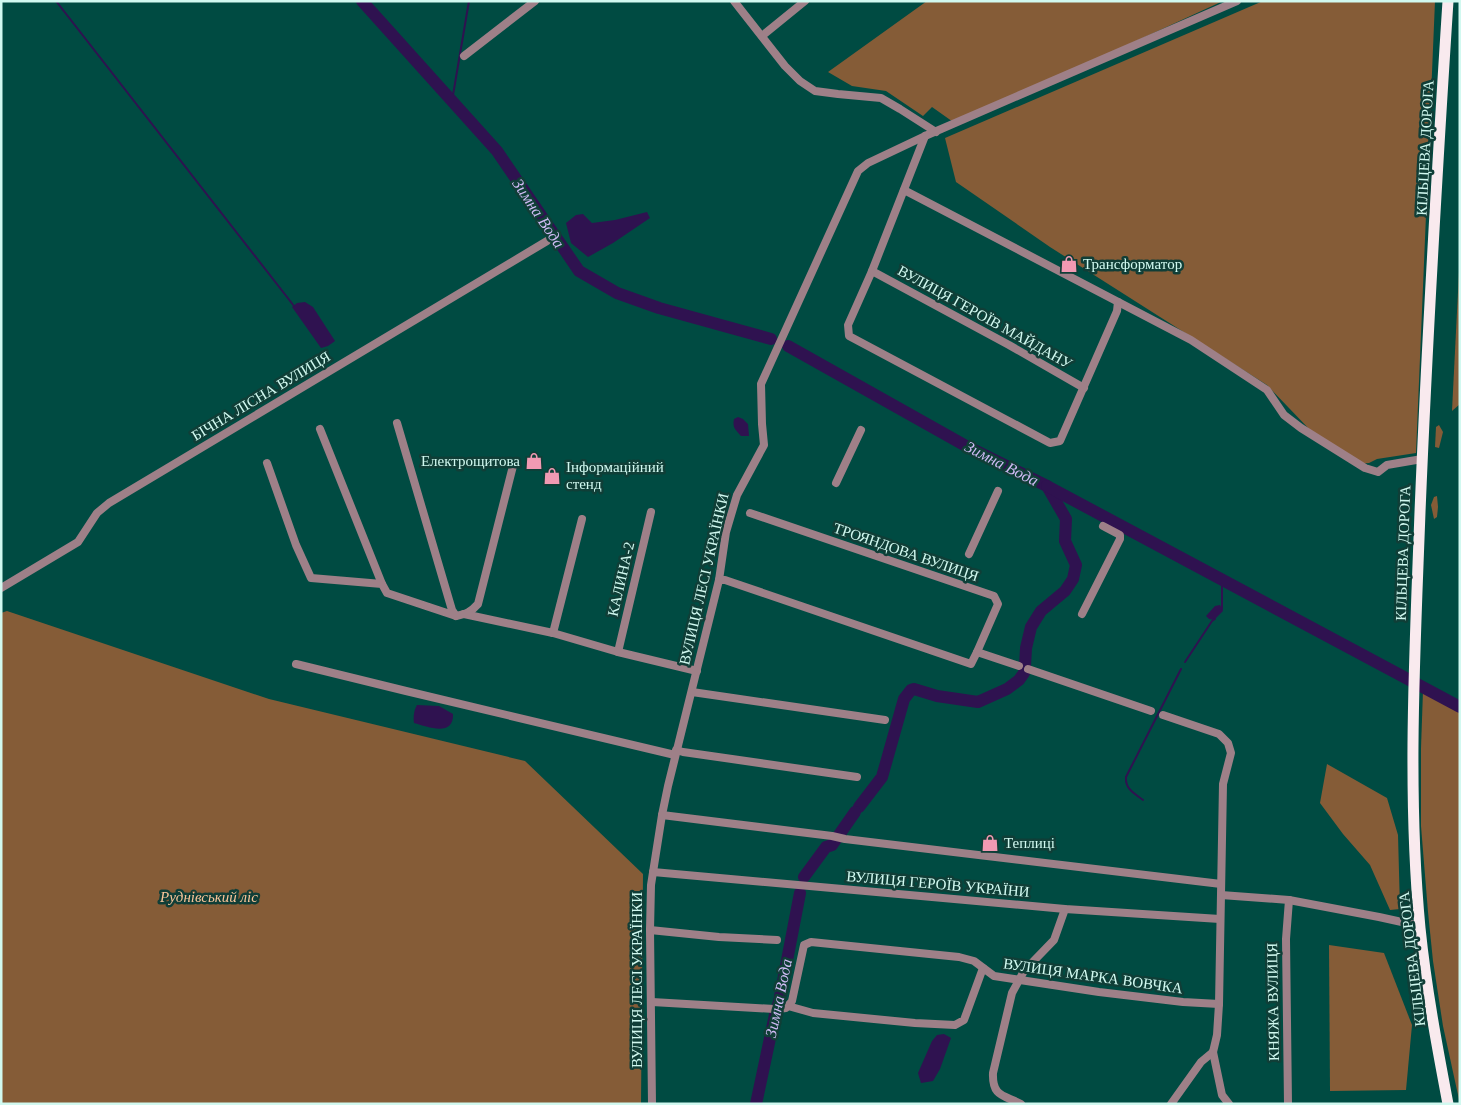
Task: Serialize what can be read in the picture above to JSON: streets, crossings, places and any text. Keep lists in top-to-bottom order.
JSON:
{
  "streets": {
    "highway": ["КІЛЬЦЕВА ДОРОГА"],
    "street": [
      "ВУЛИЦЯ ГЕРОЇВ МАЙДАНУ",
      "БІЧНА ЛІСНА ВУЛИЦЯ",
      "ТРОЯНДОВА ВУЛИЦЯ",
      "КАЛИНА-2",
      "ВУЛИЦЯ ЛЕСІ УКРАЇНКИ",
      "ВУЛИЦЯ ГЕРОЇВ УКРАЇНИ",
      "ВУЛИЦЯ МАРКА ВОВЧКА",
      "КНЯЖА ВУЛИЦЯ"
    ]
  },
  "crossings": [
    ["ВУЛИЦЯ ЛЕСІ УКРАЇНКИ", "ВУЛИЦЯ ГЕРОЇВ УКРАЇНИ"]
  ],
  "water": ["Зимна Вода"],
  "parks": ["Руднівський ліс"],
  "places": {
    "shop": [
      "Трансформатор",
      "Електрощитова",
      "Інформаційний стенд",
      "Теплиці"
    ]
  }
}
